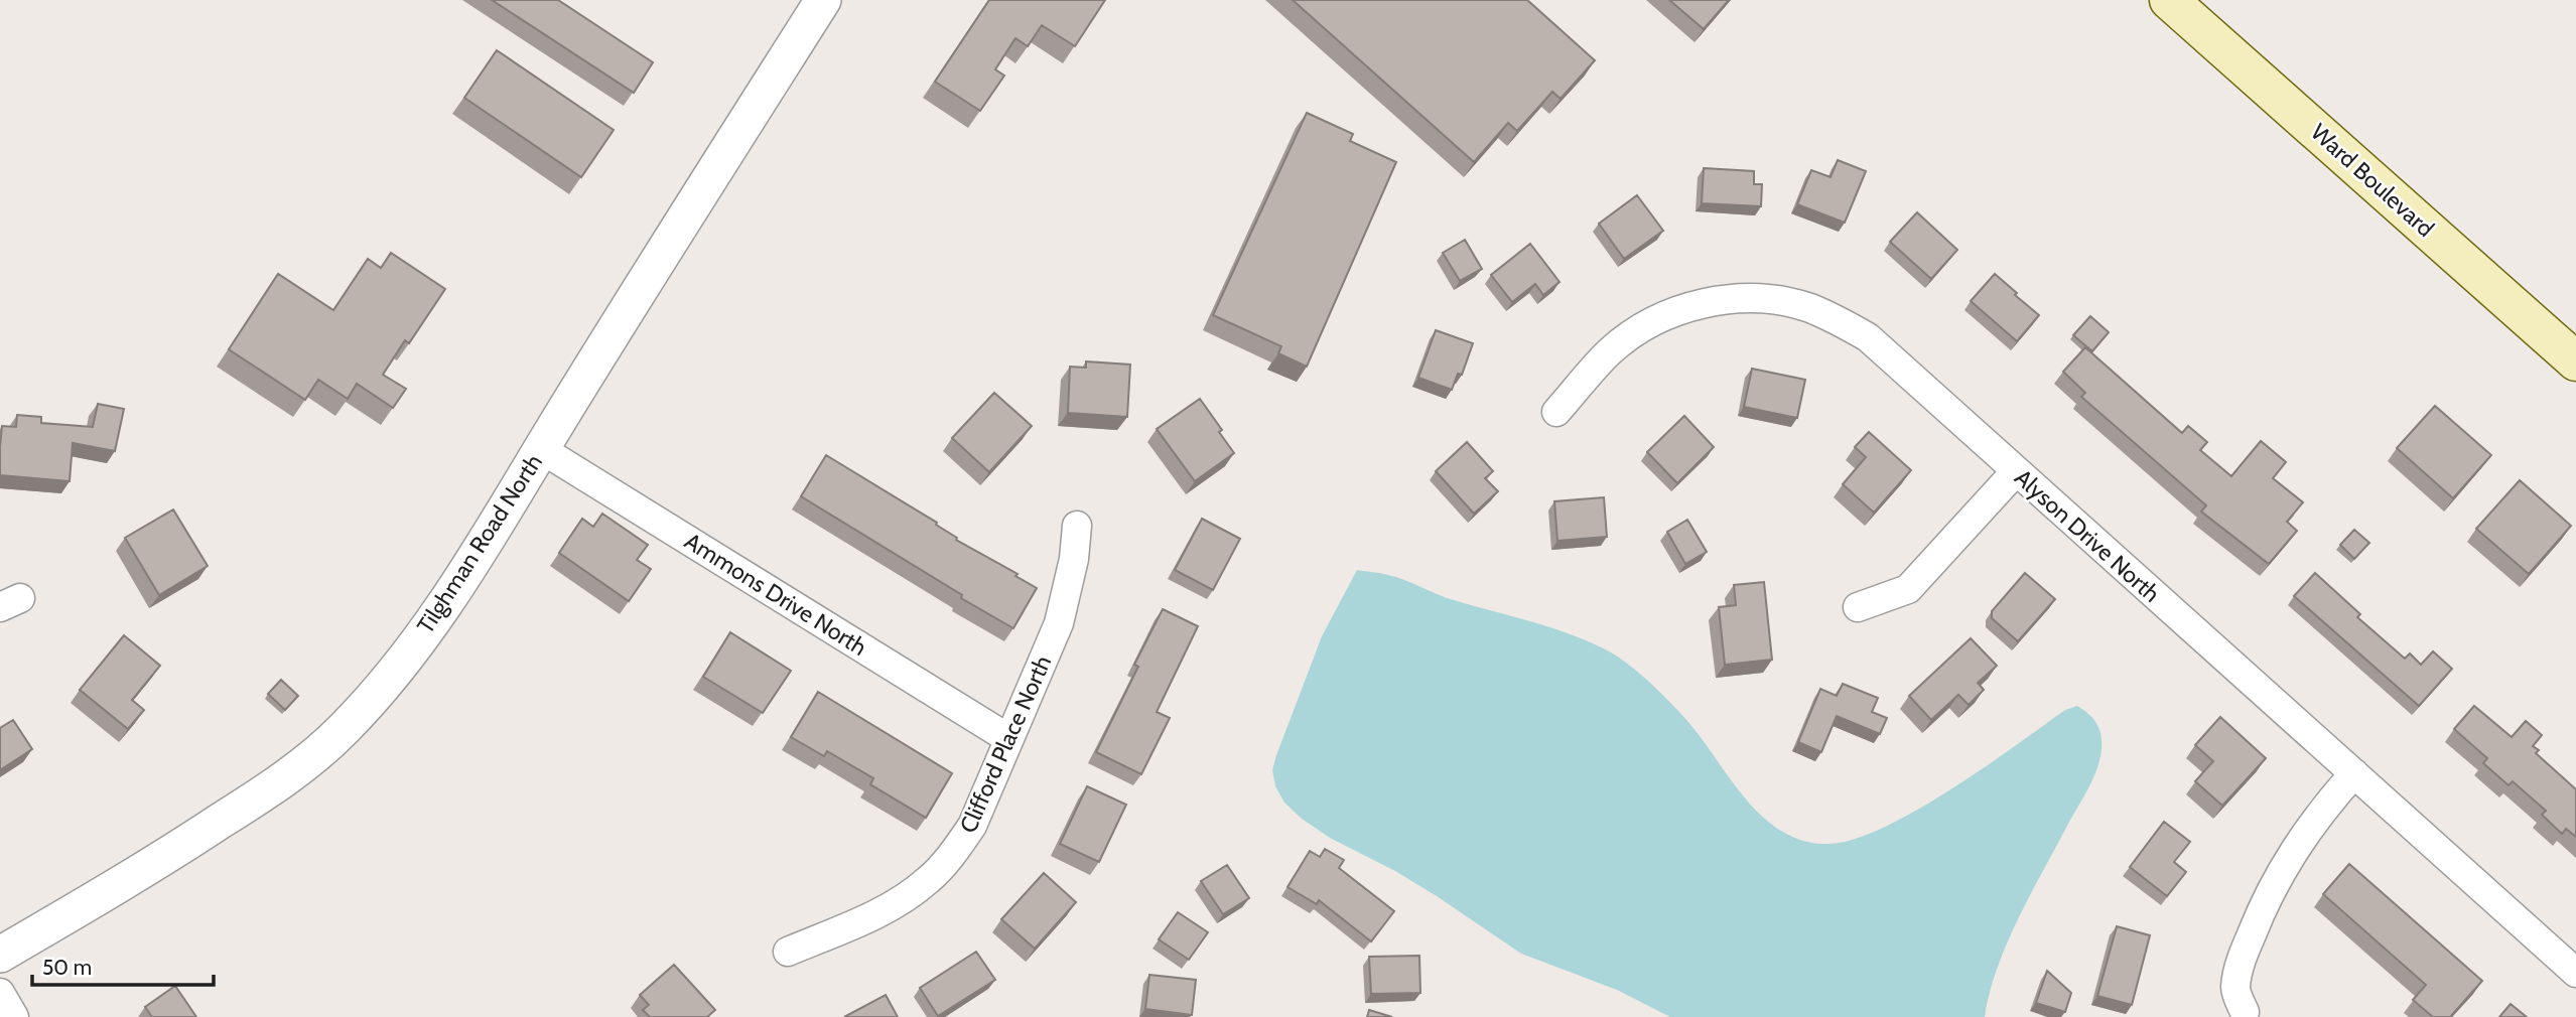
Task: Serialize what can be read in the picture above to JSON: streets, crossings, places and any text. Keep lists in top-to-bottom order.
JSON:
{
  "streets": {
    "main road": ["Ward Boulevard"],
    "street": [
      "Alyson Drive North",
      "Tilghman Road North",
      "Ammons Drive North",
      "Clifford Place North"
    ]
  },
  "crossings": [
    ["Tilghman Road North", "Ammons Drive North"],
    ["Ammons Drive North", "Clifford Place North"]
  ],
  "scale_bar": "50 m"
}
